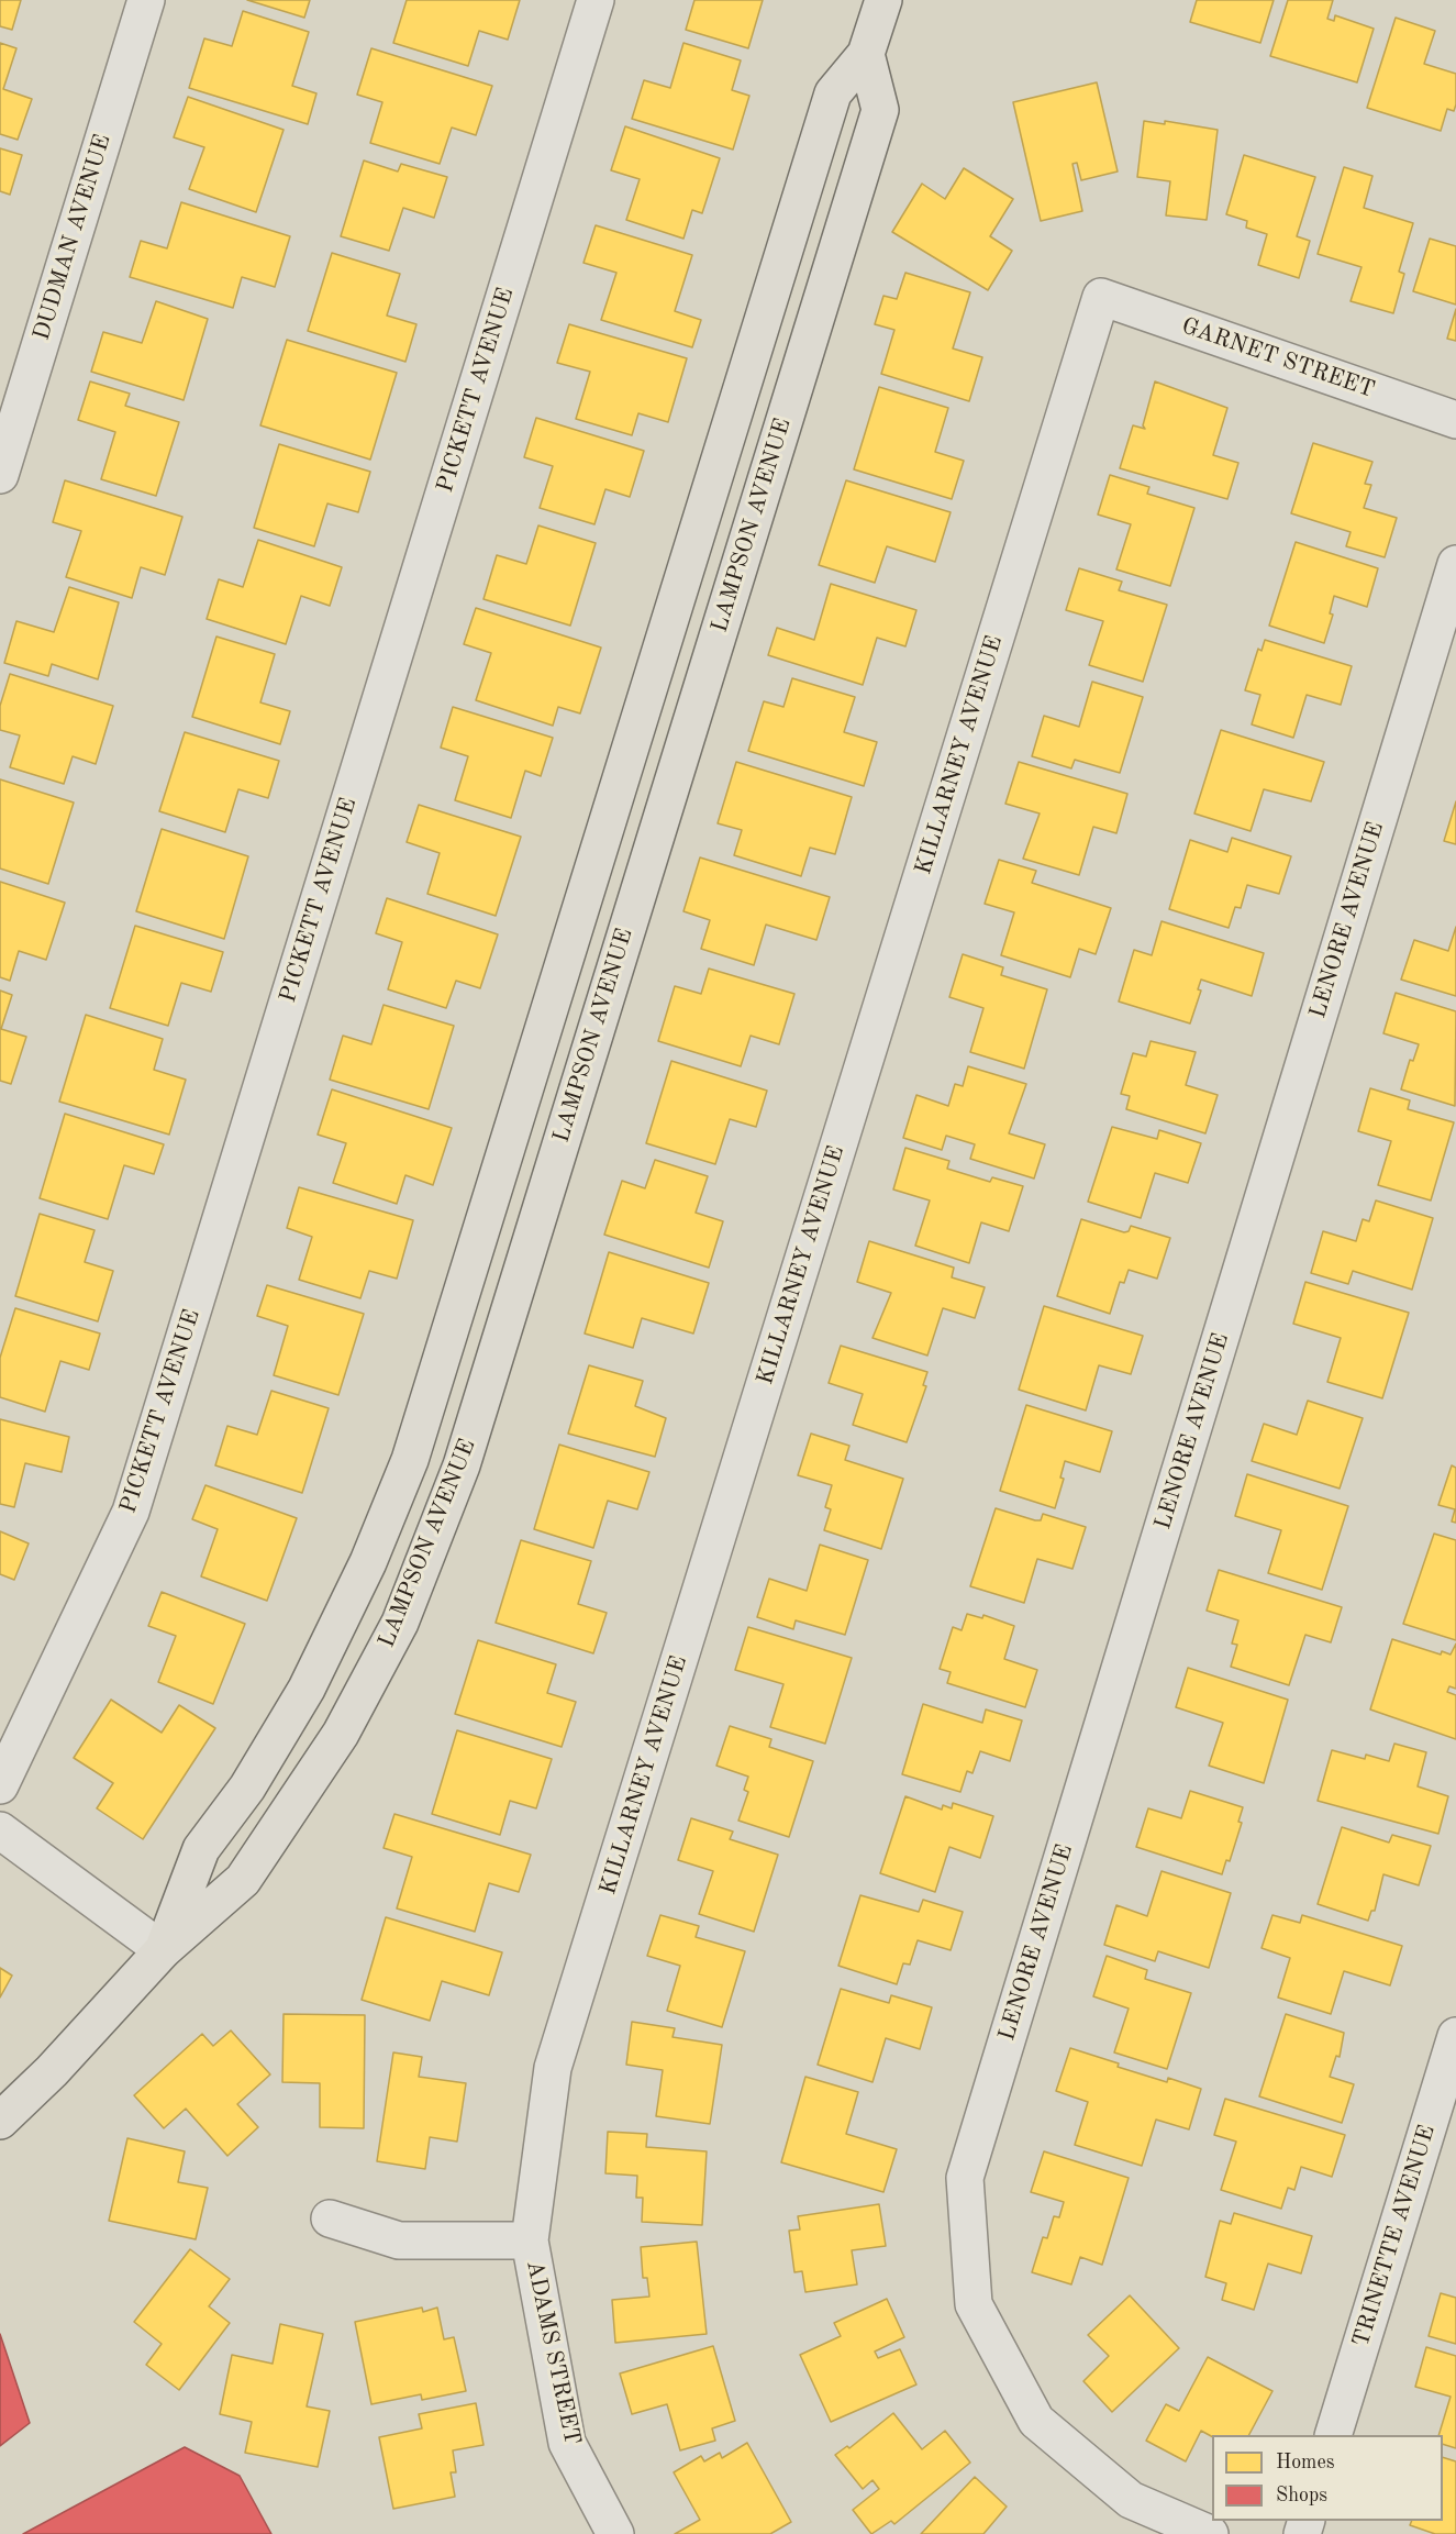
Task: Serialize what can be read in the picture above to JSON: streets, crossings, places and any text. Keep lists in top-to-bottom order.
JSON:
{
  "streets": {
    "main road": ["LAMPSON AVENUE"],
    "street": [
      "DUDMAN AVENUE",
      "GARNET STREET",
      "PICKETT AVENUE",
      "KILLARNEY AVENUE",
      "LENORE AVENUE",
      "TRINETTE AVENUE",
      "ADAMS STREET"
    ]
  },
  "crossings": [
    ["GARNET STREET", "KILLARNEY AVENUE"],
    ["KILLARNEY AVENUE", "ADAMS STREET"]
  ],
  "legend": ["Homes", "Shops"]
}
